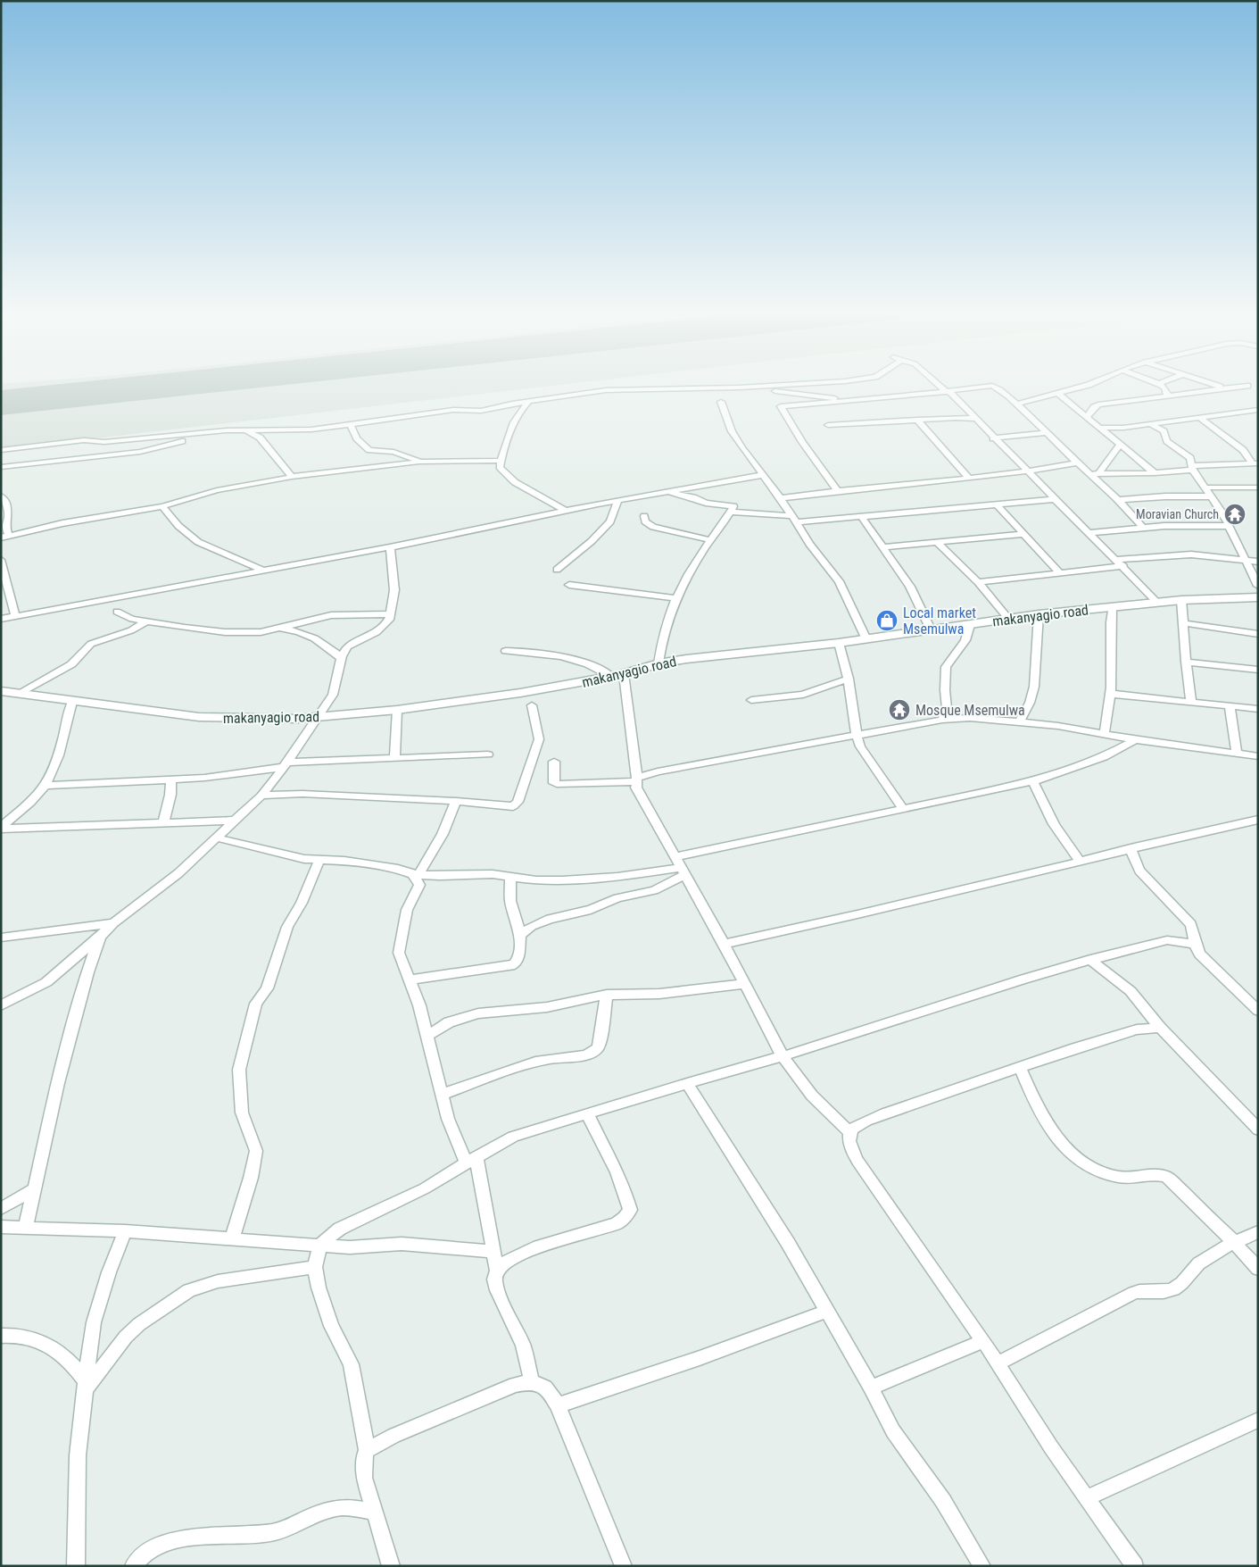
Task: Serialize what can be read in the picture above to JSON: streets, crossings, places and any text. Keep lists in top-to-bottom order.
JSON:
{
  "streets": {
    "street": ["makanyagio road"]
  },
  "places": {
    "temple": ["Moravian Church", "Mosque Msemulwa"],
    "shop": ["Local market Msemulwa"]
  }
}
